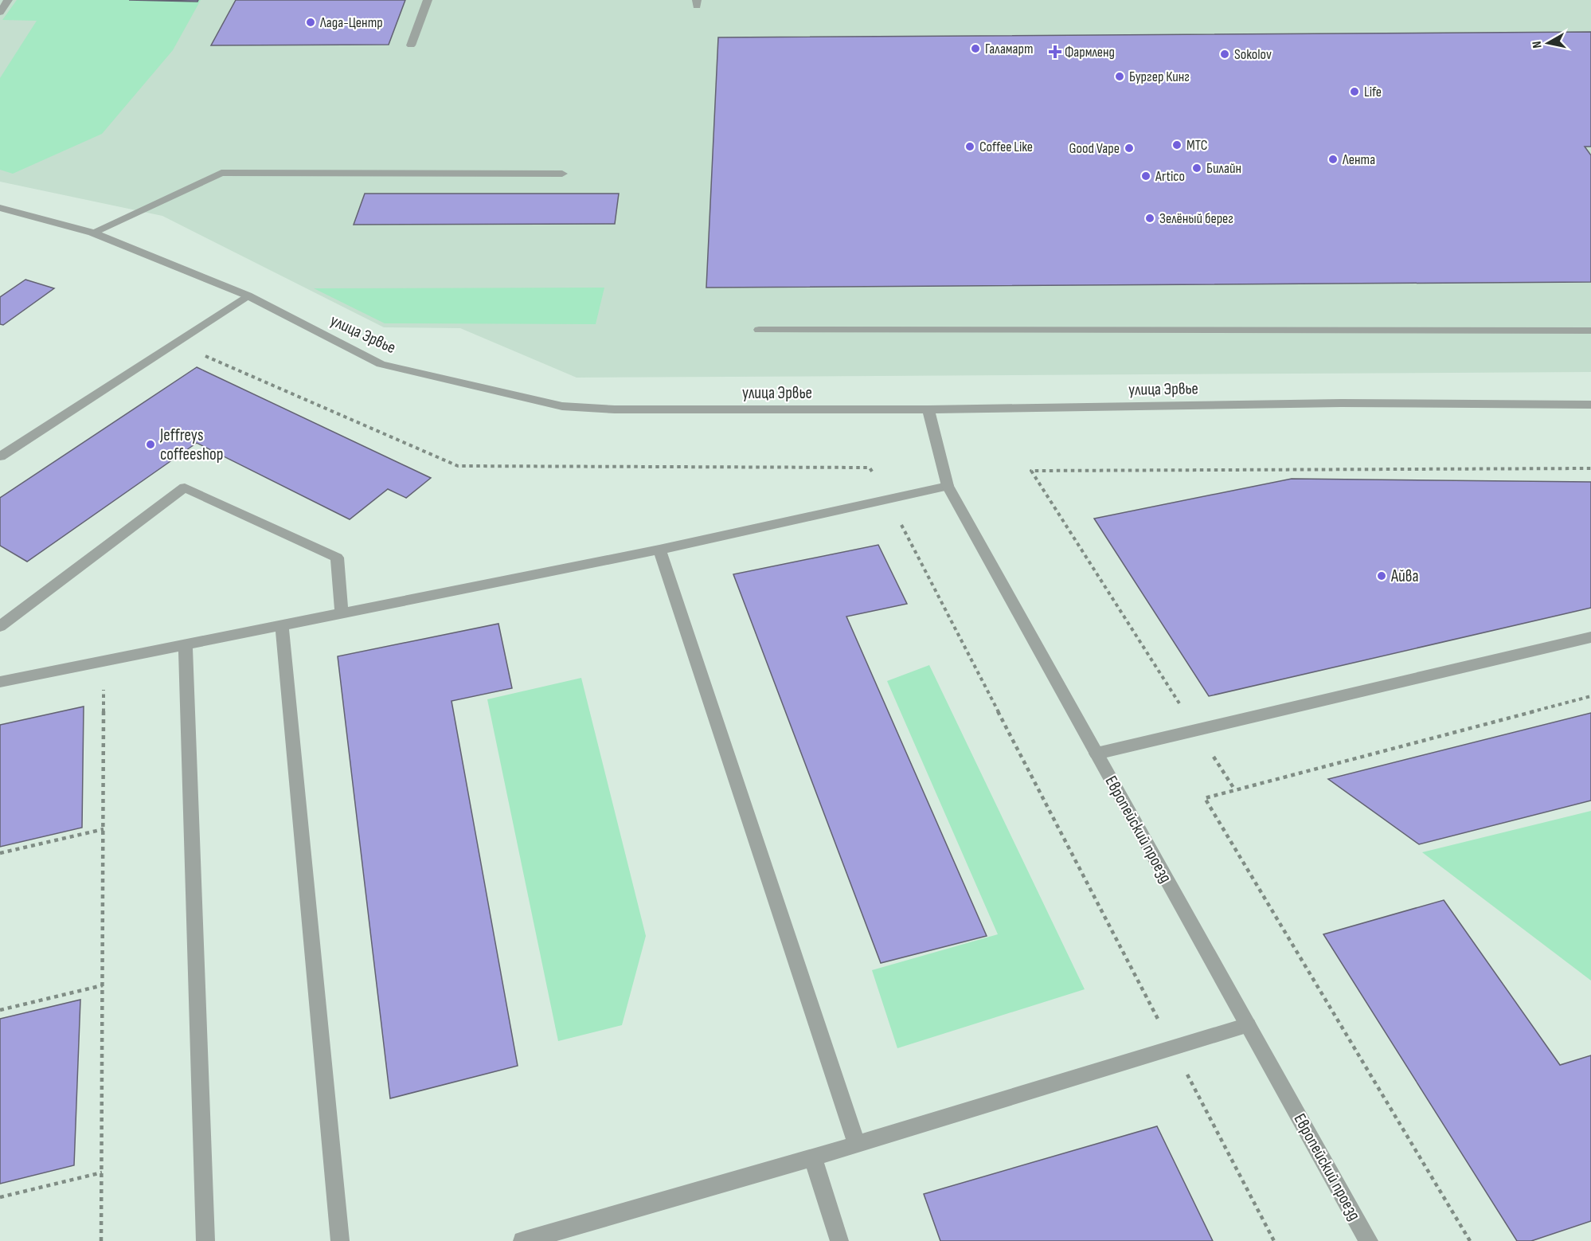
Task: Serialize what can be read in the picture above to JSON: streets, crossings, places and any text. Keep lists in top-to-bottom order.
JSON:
{
  "streets": {
    "street": ["улица Эрвье", "Европейский проезд"]
  },
  "crossings": [
    ["улица Эрвье", "Европейский проезд"]
  ],
  "places": {
    "other": [
      "Лада-Центр",
      "Галамарт",
      "Sokolov",
      "Бургер Кинг",
      "Life",
      "МТС",
      "Coffee Like",
      "Good Vape",
      "Лента",
      "Билайн",
      "Artico",
      "Зелёный берег",
      "Jeffreys coffeeshop",
      "Айва"
    ],
    "health": ["Фармленд"]
  },
  "north": "left"
}
